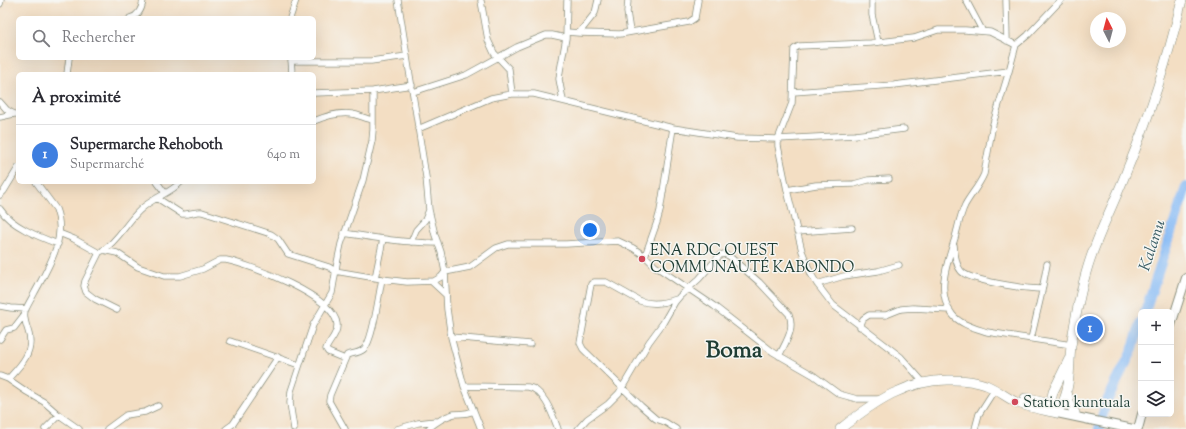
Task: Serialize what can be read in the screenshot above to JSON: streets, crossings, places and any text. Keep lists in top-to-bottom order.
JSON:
{
  "districts": ["Boma"],
  "water": ["Kalamu"],
  "places": ["ENA RDC OUEST COMMUNAUTÉ KABONDO", "Station kuntuala"],
  "north": "top",
  "page": {
    "search": "Rechercher",
    "heading": "À proximité",
    "list": [
      {
        "mark": "1",
        "name": "Supermarche Rehoboth",
        "note": "Supermarché",
        "value": "640 m"
      }
    ],
    "map_buttons": ["+", "−"],
    "pins": "1"
  }
}
